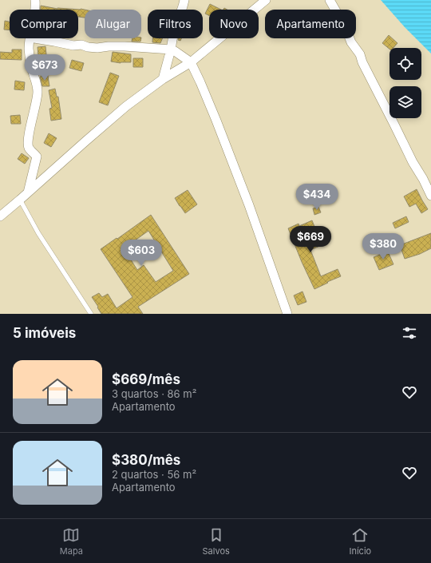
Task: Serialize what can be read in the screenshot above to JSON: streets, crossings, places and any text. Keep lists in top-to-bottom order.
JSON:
{
  "page": {
    "chip": [
      "Comprar",
      "Alugar",
      "Filtros",
      "Novo",
      "Apartamento"
    ],
    "price": [
      "$673",
      "$434",
      "$669",
      "$380",
      "$603"
    ],
    "heading": "5 imóveis",
    "list": [
      {
        "name": "$669/mês",
        "note": "3 quartos · 86 m² · Apartamento"
      },
      {
        "name": "$380/mês",
        "note": "2 quartos · 56 m² · Apartamento"
      }
    ],
    "tabs": ["Mapa", "Salvos", "Início"]
  }
}
